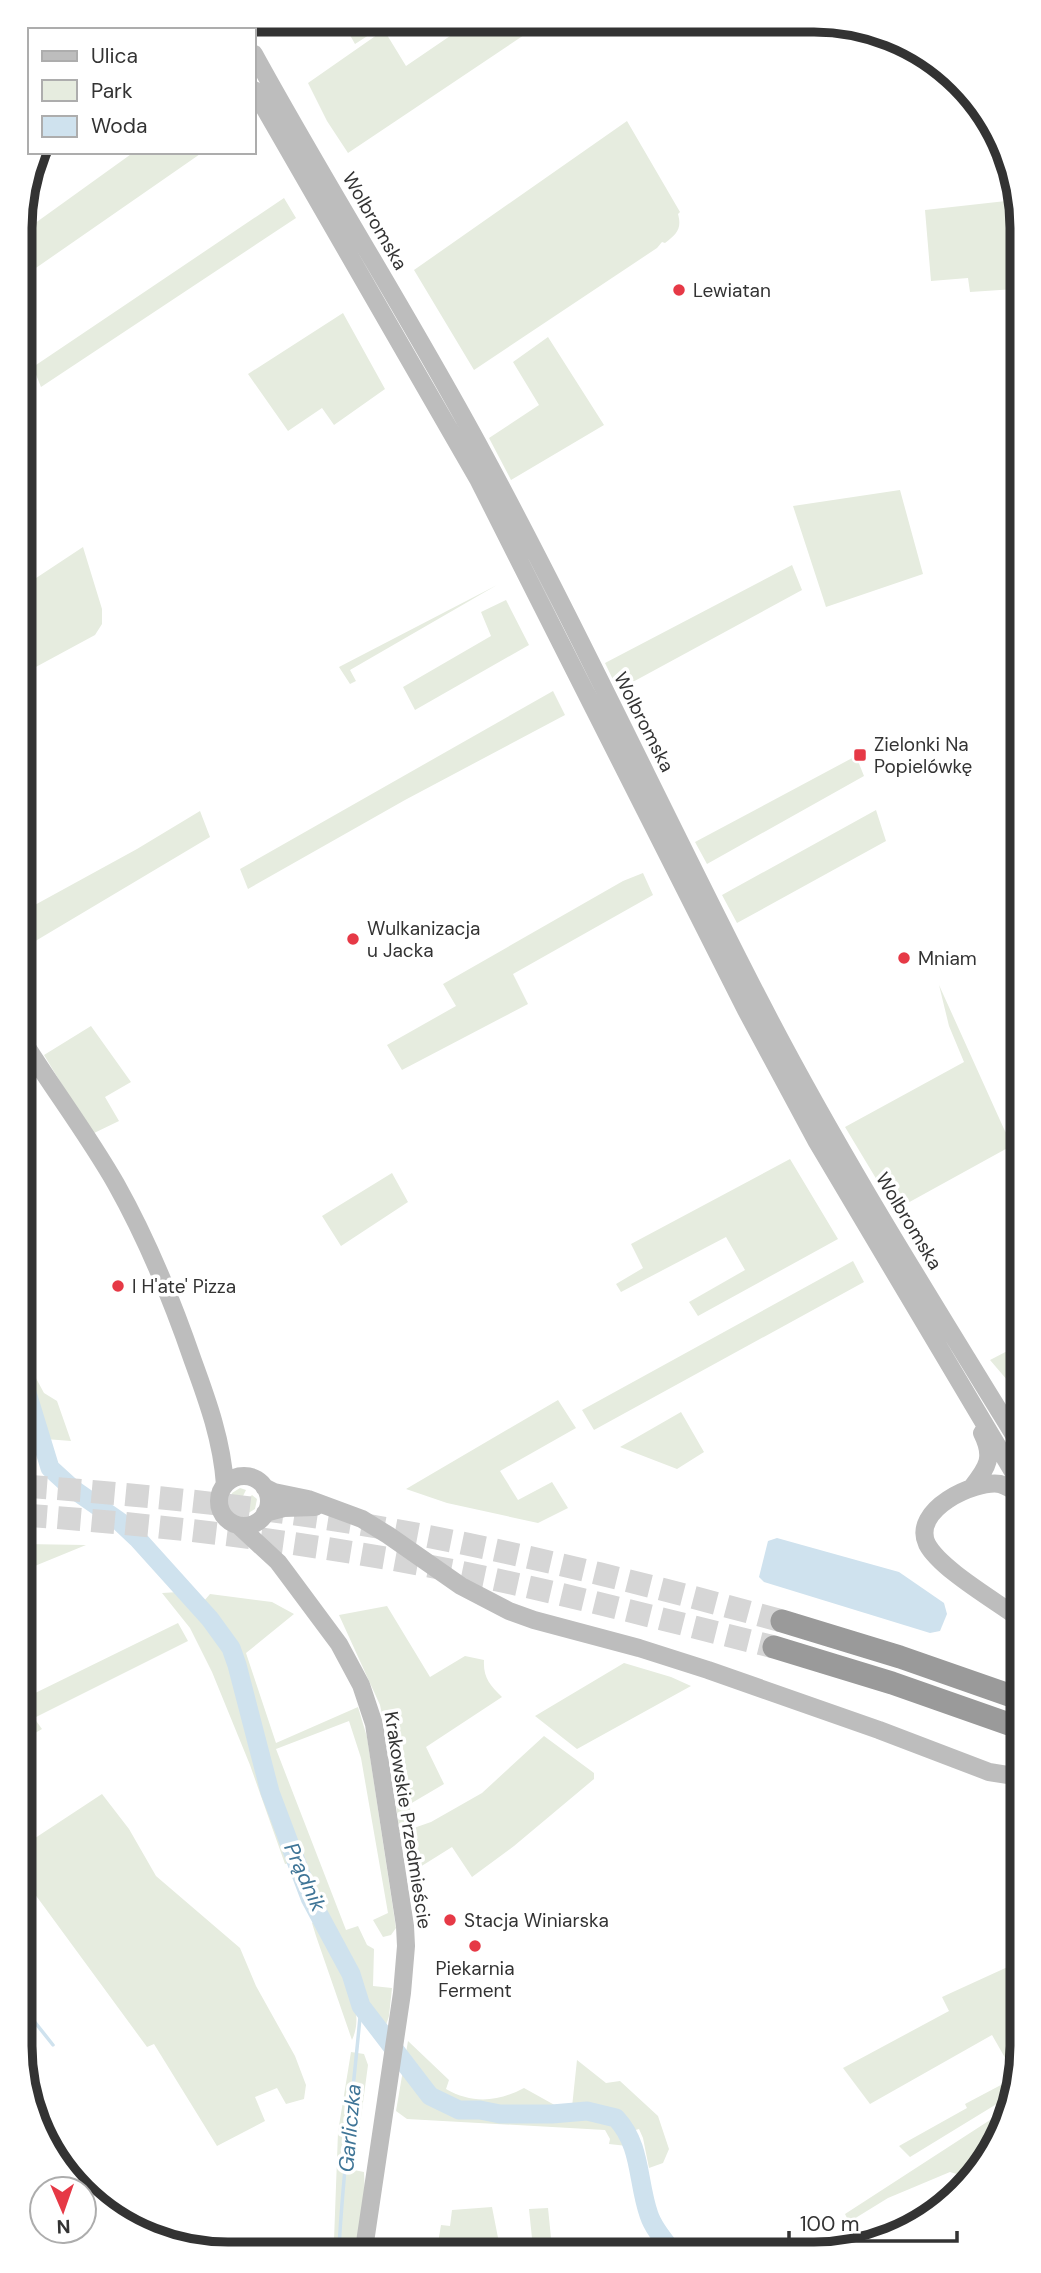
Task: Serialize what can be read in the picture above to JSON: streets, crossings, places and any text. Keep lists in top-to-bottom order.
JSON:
{
  "streets": {
    "main road": ["Wolbromska", "Krakowskie Przedmieście"]
  },
  "water": ["Prądnik", "Garliczka"],
  "places": {
    "other": [
      "Lewiatan",
      "Wulkanizacja u Jacka",
      "Mniam",
      "I H'ate' Pizza",
      "Stacja Winiarska",
      "Piekarnia Ferment"
    ],
    "transit": ["Zielonki Na Popielówkę"]
  },
  "legend": ["Ulica", "Park", "Woda"],
  "scale_bar": "100 m",
  "north": "bottom"
}
